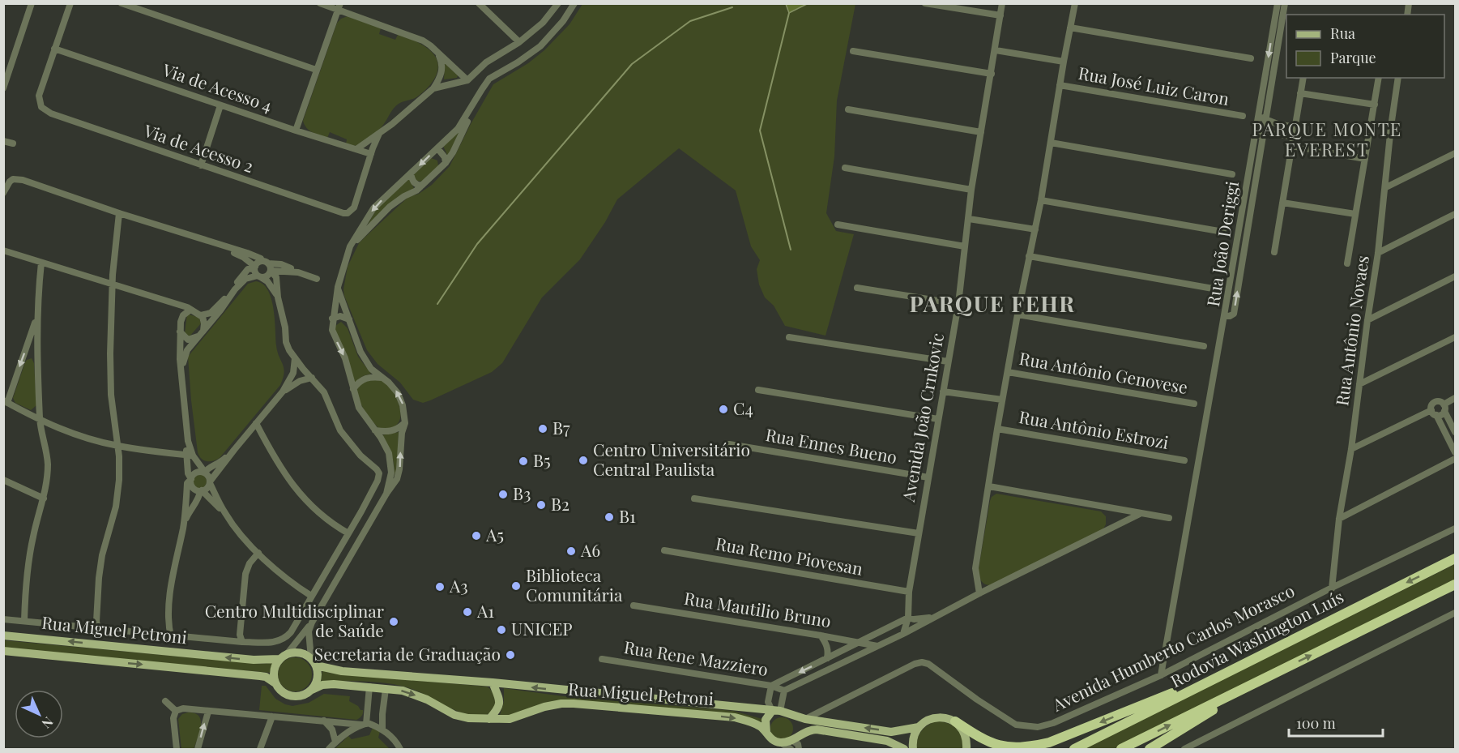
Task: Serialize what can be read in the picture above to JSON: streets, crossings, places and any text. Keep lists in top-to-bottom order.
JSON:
{
  "streets": {
    "highway": ["Rodovia Washington Luís"],
    "main road": ["Rua Miguel Petroni"],
    "street": [
      "Rua José Luiz Caron",
      "Via de Acesso 4",
      "Via de Acesso 2",
      "Rua João Deriggi",
      "Rua Antônio Novaes",
      "Rua Antônio Genovese",
      "Avenida João Crnkovic",
      "Rua Antônio Estrozi",
      "Rua Ennes Bueno",
      "Rua Remo Piovesan",
      "Rua Mautilio Bruno",
      "Avenida Humberto Carlos Morasco",
      "Rua Rene Mazziero"
    ]
  },
  "crossings": [
    ["Via de Acesso 4", "Via de Acesso 2"],
    ["Rua João Deriggi", "Avenida Humberto Carlos Morasco"],
    ["Rua Antônio Novaes", "Avenida Humberto Carlos Morasco"],
    ["Avenida João Crnkovic", "Rua Ennes Bueno"],
    ["Avenida João Crnkovic", "Rua Remo Piovesan"],
    ["Rua Miguel Petroni", "Avenida Humberto Carlos Morasco"]
  ],
  "districts": ["PARQUE MONTE EVEREST", "PARQUE FEHR"],
  "places": [
    "C4",
    "B7",
    "Centro Universitário Central Paulista",
    "B5",
    "B3",
    "B2",
    "B1",
    "A5",
    "A6",
    "Biblioteca Comunitária",
    "A3",
    "A1",
    "Centro Multidisciplinar de Saúde",
    "UNICEP",
    "Secretaria de Graduação"
  ],
  "legend": ["Rua", "Parque"],
  "scale_bar": "100 m",
  "north": "bottom right"
}
